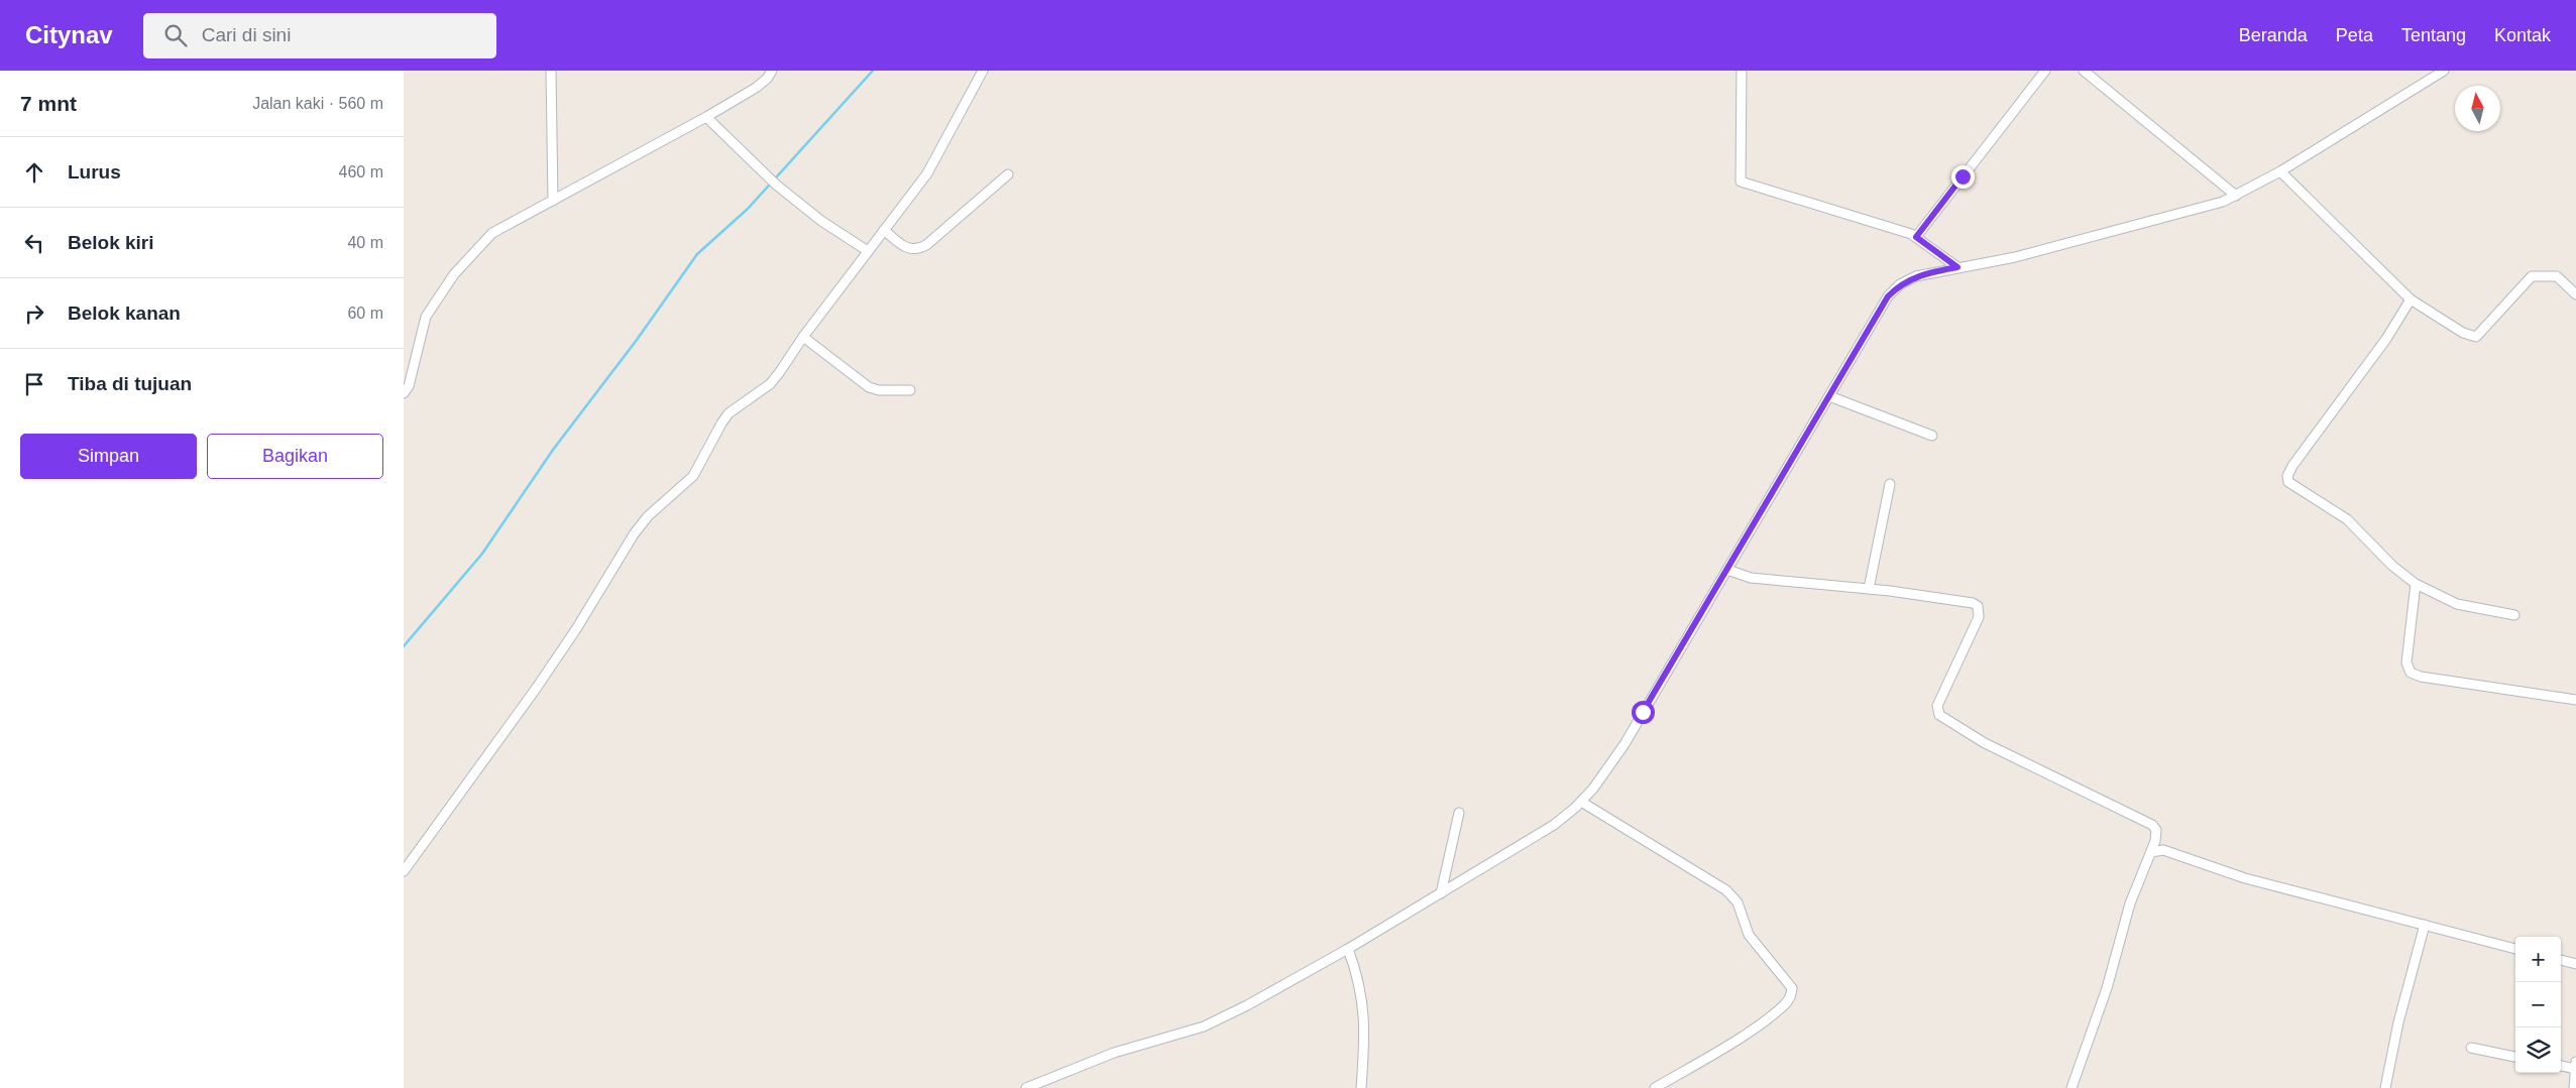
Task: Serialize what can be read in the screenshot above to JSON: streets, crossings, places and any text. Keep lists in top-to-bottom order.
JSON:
{
  "north": "top",
  "page": {
    "header": "Citynav",
    "search": "Cari di sini",
    "nav": [
      "Beranda",
      "Peta",
      "Tentang",
      "Kontak"
    ],
    "heading": ["7 mnt", "Jalan kaki · 560 m"],
    "list": [
      ["Lurus", "460 m"],
      ["Belok kiri", "40 m"],
      ["Belok kanan", "60 m"],
      "Tiba di tujuan"
    ],
    "buttons": ["Simpan", "Bagikan"],
    "map_buttons": ["+", "−"]
  }
}
